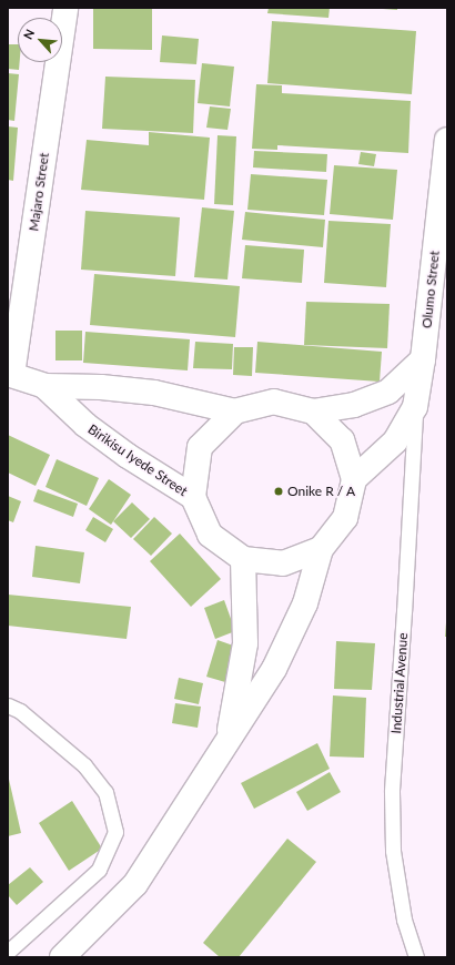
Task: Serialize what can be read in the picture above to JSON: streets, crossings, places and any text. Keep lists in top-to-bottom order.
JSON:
{
  "streets": {
    "street": ["Majaro Street", "Olumo Street", "Birikisu Iyede Street"],
    "lane": ["Industrial Avenue"]
  },
  "crossings": [
    ["Majaro Street", "Birikisu Iyede Street"],
    ["Olumo Street", "Industrial Avenue"]
  ],
  "places": ["Onike R / A"],
  "north": "top left"
}
